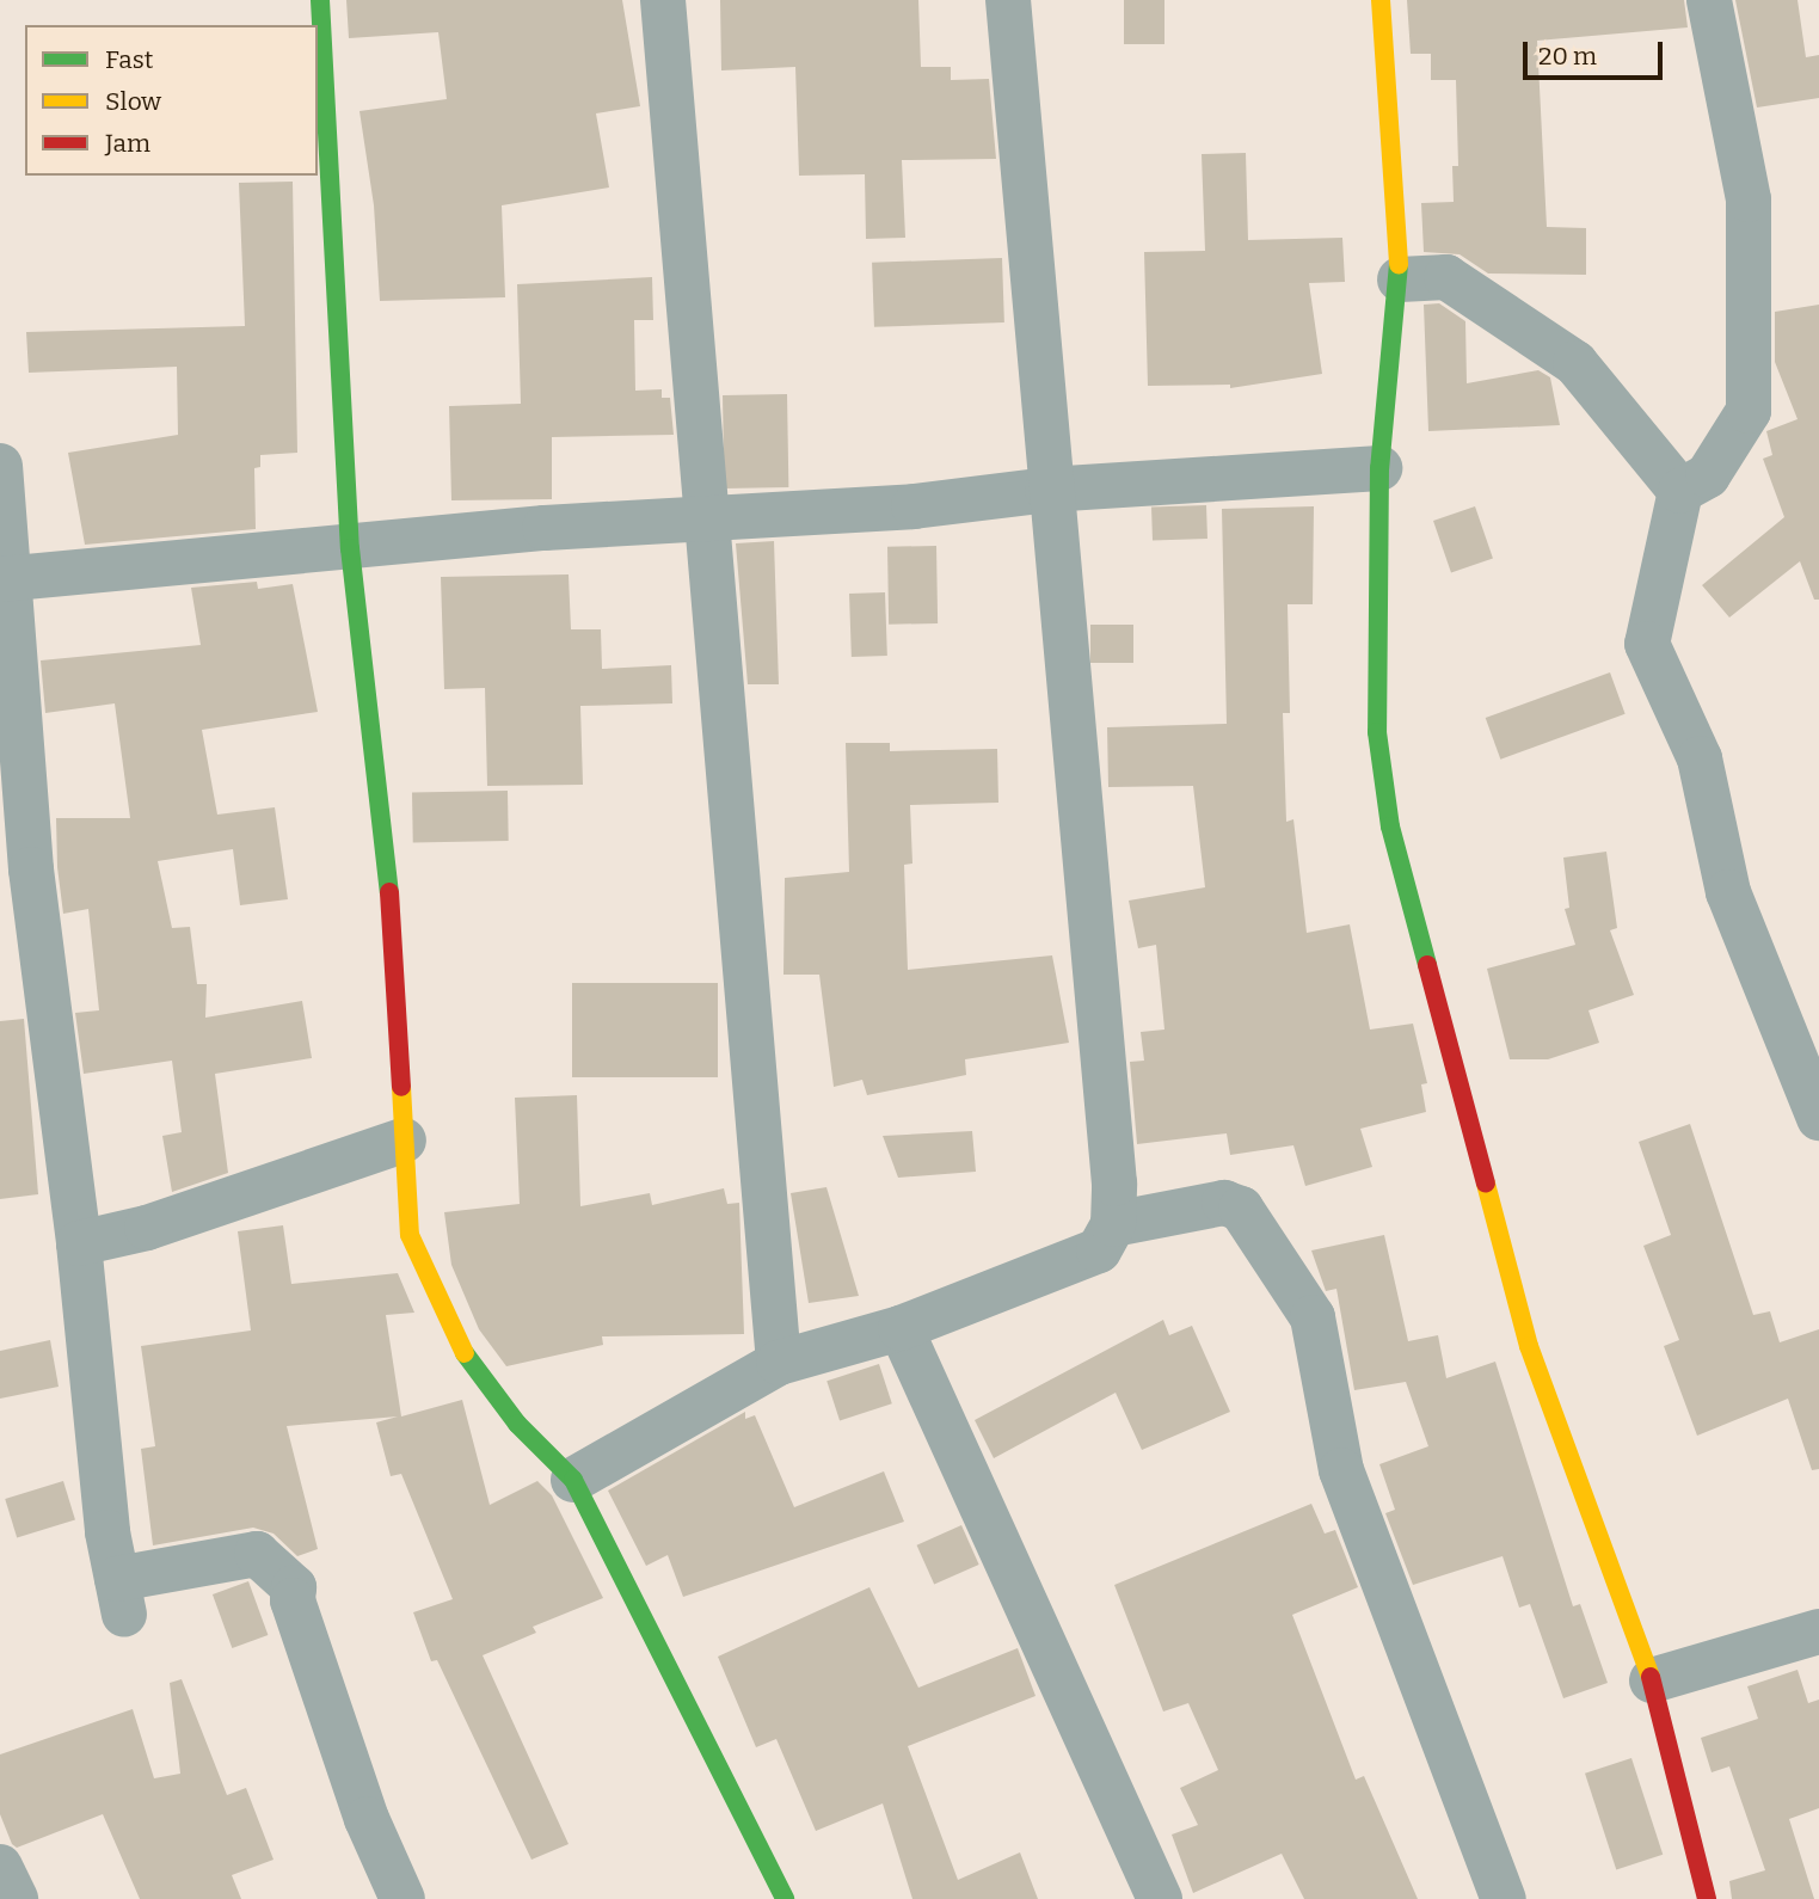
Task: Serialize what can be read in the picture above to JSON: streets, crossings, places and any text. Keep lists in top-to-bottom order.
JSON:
{
  "legend": ["Fast", "Slow", "Jam"],
  "scale_bar": "20 m"
}
